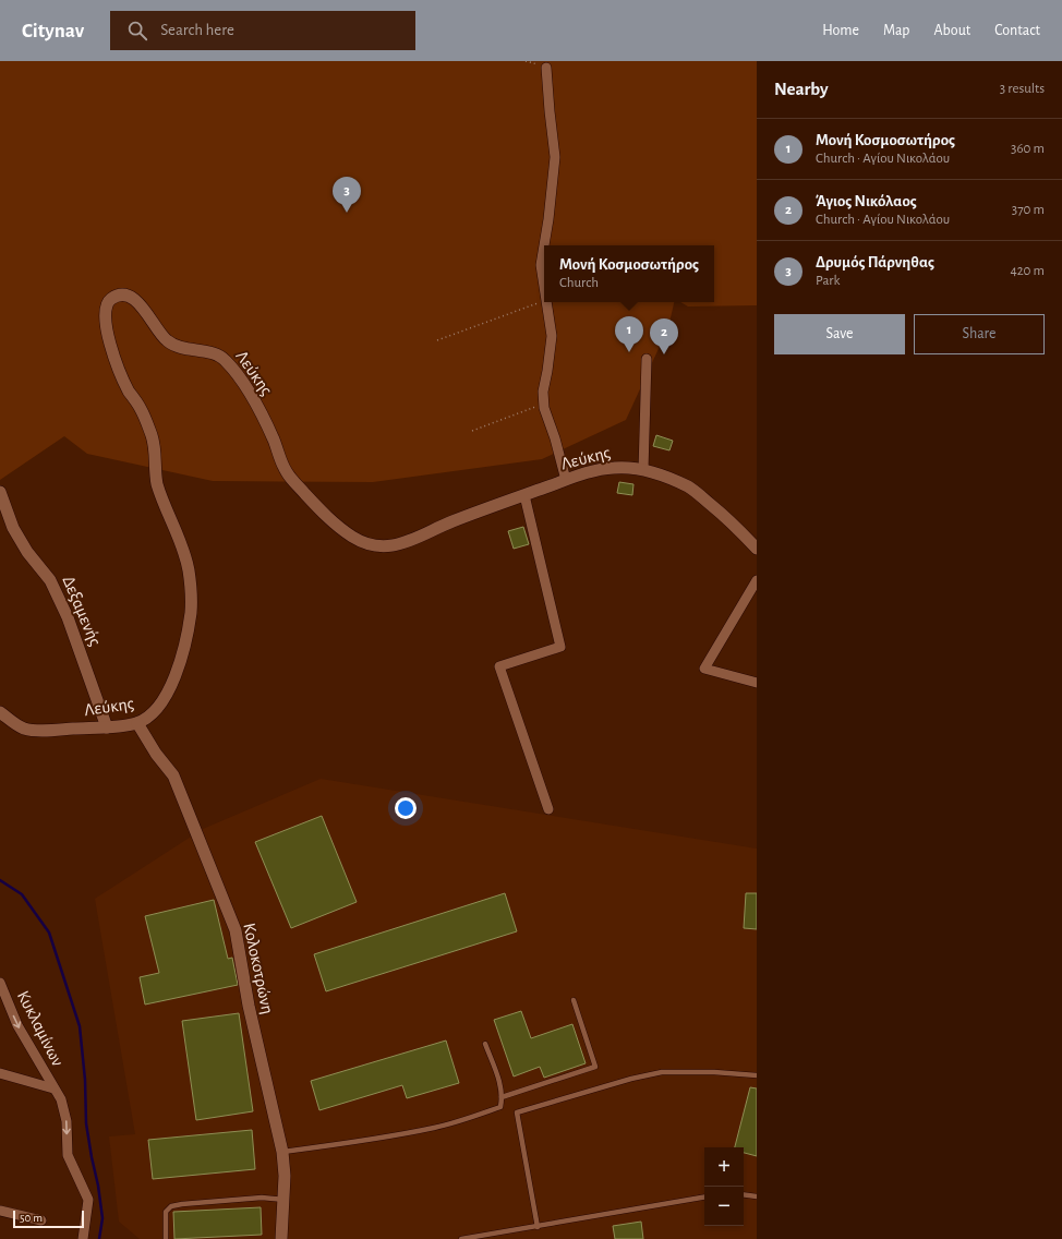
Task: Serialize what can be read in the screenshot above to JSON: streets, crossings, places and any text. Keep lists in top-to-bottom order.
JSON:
{
  "streets": {
    "street": [
      "Λεύκης",
      "Δεξαμενής",
      "Κολοκοτρώνη",
      "Κυκλαμίνων"
    ]
  },
  "crossings": [
    ["Λεύκης", "Δεξαμενής"],
    ["Λεύκης", "Κολοκοτρώνη"]
  ],
  "one_way": ["Κυκλαμίνων"],
  "scale_bar": "50 m",
  "page": {
    "header": "Citynav",
    "search": "Search here",
    "nav": [
      "Home",
      "Map",
      "About",
      "Contact"
    ],
    "heading": ["Nearby", "3 results"],
    "list": [
      {
        "mark": "1",
        "name": "Μονή Κοσμοσωτήρος",
        "note": "Church · Αγίου Νικολάου",
        "value": "360 m"
      },
      {
        "mark": "2",
        "name": "Άγιος Νικόλαος",
        "note": "Church · Αγίου Νικολάου",
        "value": "370 m"
      },
      {
        "mark": "3",
        "name": "Δρυμός Πάρνηθας",
        "note": "Park",
        "value": "420 m"
      }
    ],
    "pins": ["3", "1", "2"],
    "popup": ["Μονή Κοσμοσωτήρος", "Church"],
    "buttons": ["Save", "Share"],
    "map_buttons": ["+", "−"],
    "scale": "50 m"
  }
}
